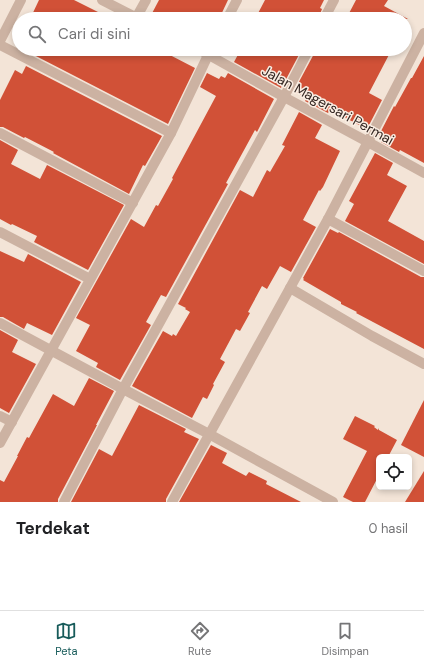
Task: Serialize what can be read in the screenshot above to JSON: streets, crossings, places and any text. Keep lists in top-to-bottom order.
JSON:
{
  "streets": {
    "street": ["Jalan Magersari Permai"]
  },
  "page": {
    "search": "Cari di sini",
    "heading": ["Terdekat", "0 hasil"],
    "nav": ["Peta", "Rute", "Disimpan"]
  }
}
